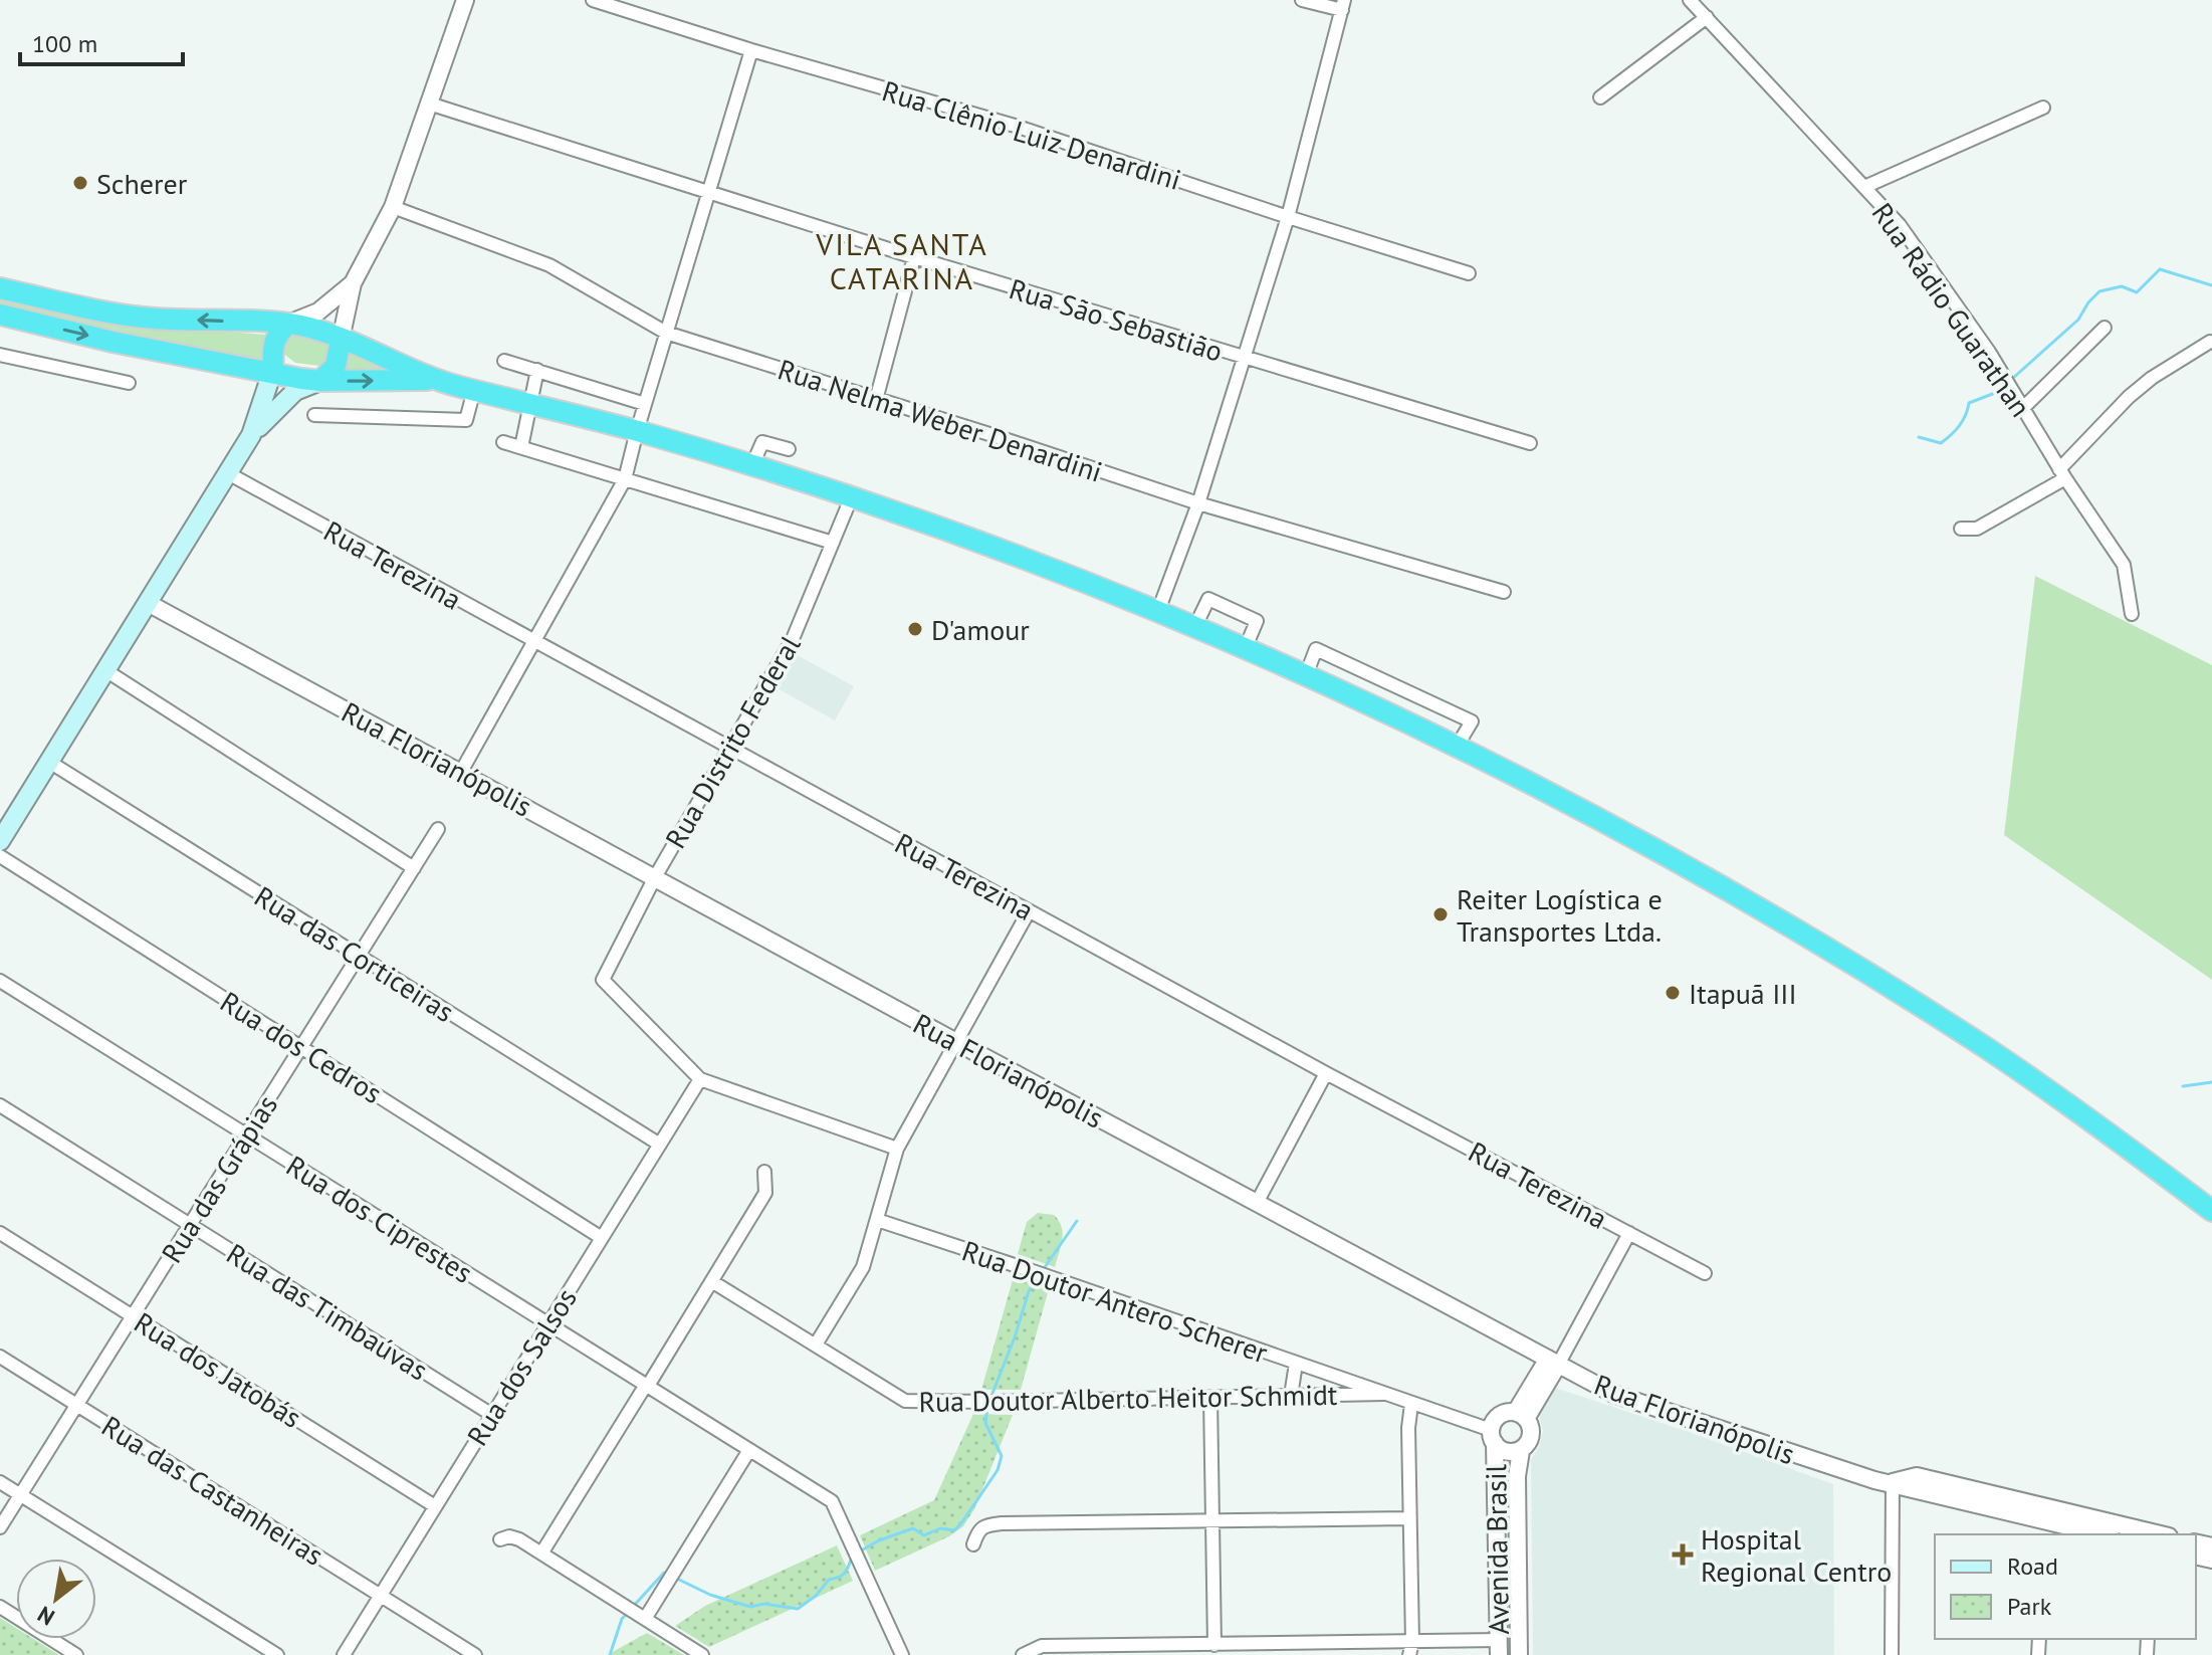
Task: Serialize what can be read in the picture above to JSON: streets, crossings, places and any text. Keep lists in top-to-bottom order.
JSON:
{
  "streets": {
    "street": [
      "Rua Clênio Luiz Denardini",
      "Rua Rádio Guarathan",
      "Rua São Sebastião",
      "Rua Nelma Weber Denardini",
      "Rua Terezina",
      "Rua Distrito Federal",
      "Rua Florianópolis",
      "Rua das Corticeiras",
      "Rua dos Cedros",
      "Rua das Grápias",
      "Rua dos Ciprestes",
      "Rua Doutor Antero Scherer",
      "Rua das Timbaúvas",
      "Rua dos Salsos",
      "Rua dos Jatobás",
      "Rua Doutor Alberto Heitor Schmidt",
      "Rua das Castanheiras",
      "Avenida Brasil"
    ]
  },
  "crossings": [
    ["Rua Terezina", "Rua Distrito Federal"],
    ["Rua Distrito Federal", "Rua Florianópolis"],
    ["Rua Distrito Federal", "Rua dos Salsos"],
    ["Rua Florianópolis", "Avenida Brasil"],
    ["Rua das Corticeiras", "Rua das Grápias"],
    ["Rua das Corticeiras", "Rua dos Salsos"],
    ["Rua dos Cedros", "Rua das Grápias"],
    ["Rua dos Cedros", "Rua dos Salsos"],
    ["Rua das Grápias", "Rua dos Ciprestes"],
    ["Rua das Grápias", "Rua das Timbaúvas"],
    ["Rua das Grápias", "Rua dos Jatobás"],
    ["Rua das Grápias", "Rua das Castanheiras"],
    ["Rua dos Ciprestes", "Rua dos Salsos"],
    ["Rua Doutor Antero Scherer", "Rua Doutor Alberto Heitor Schmidt"],
    ["Rua Doutor Antero Scherer", "Avenida Brasil"],
    ["Rua das Timbaúvas", "Rua dos Salsos"],
    ["Rua dos Salsos", "Rua dos Jatobás"],
    ["Rua dos Salsos", "Rua das Castanheiras"]
  ],
  "districts": ["VILA SANTA CATARINA"],
  "places": {
    "other": [
      "Scherer",
      "D'amour",
      "Reiter Logística e Transportes Ltda.",
      "Itapuã III"
    ],
    "health": ["Hospital Regional Centro"]
  },
  "legend": ["Road", "Park"],
  "scale_bar": "100 m",
  "north": "bottom left"
}
